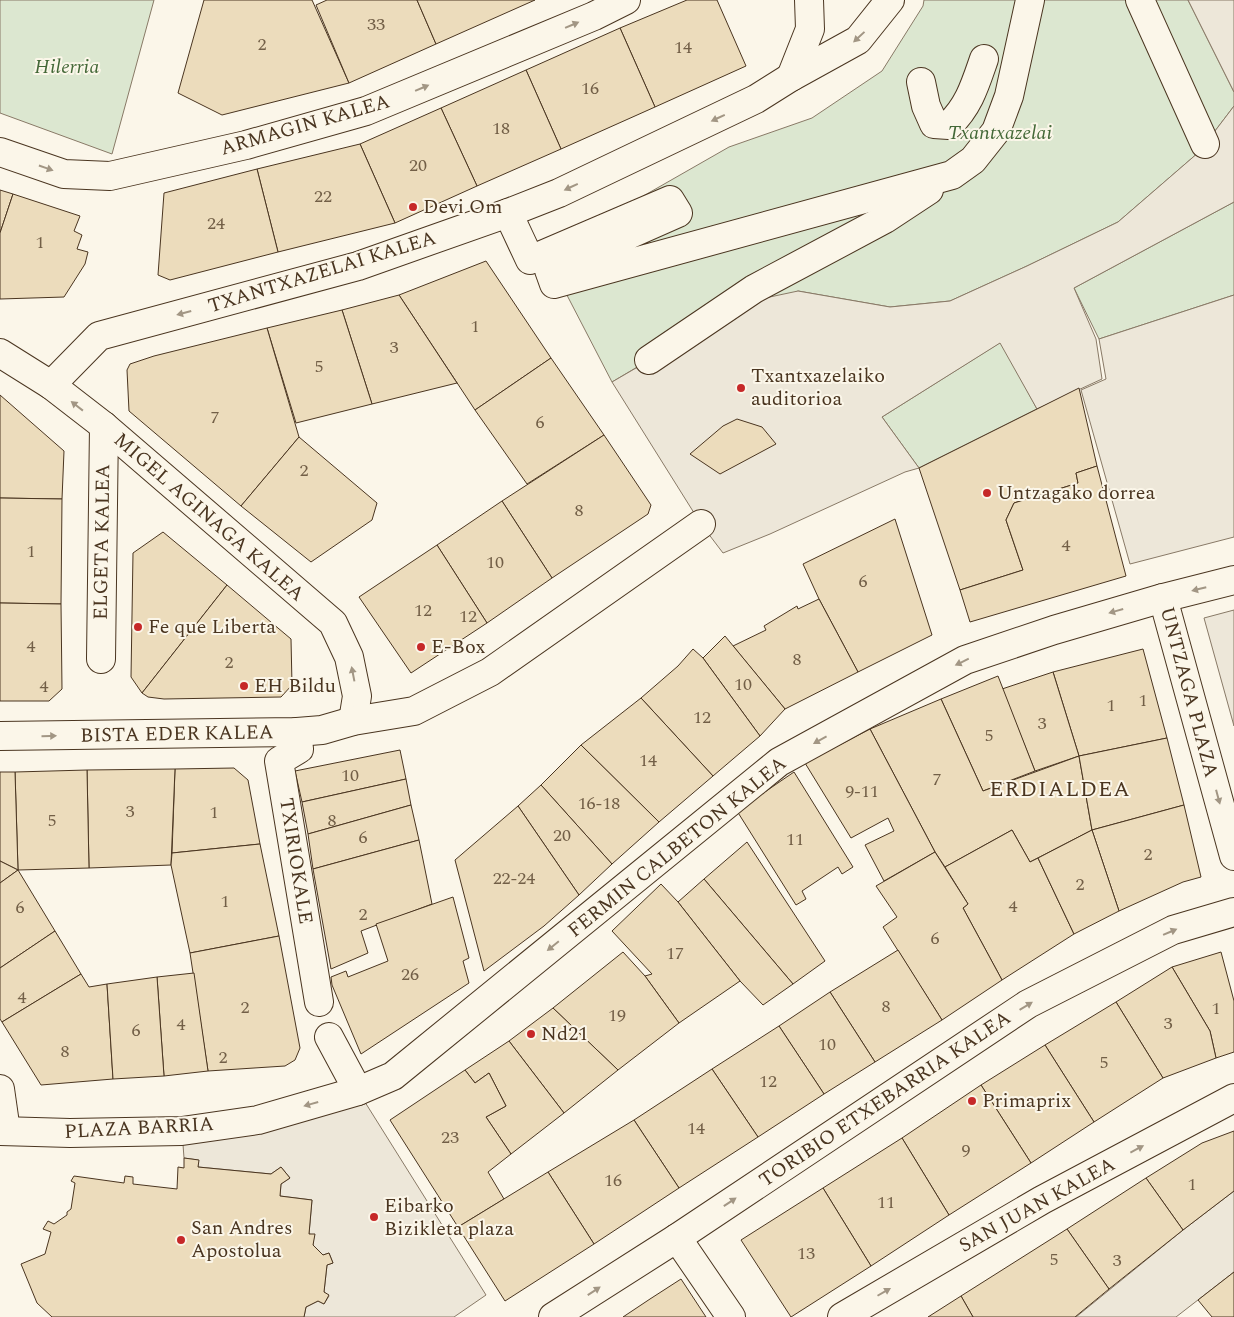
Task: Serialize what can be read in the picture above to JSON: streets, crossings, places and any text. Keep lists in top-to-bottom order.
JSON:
{
  "streets": {
    "street": [
      "ARMAGIN KALEA",
      "TXANTXAZELAI KALEA",
      "MIGEL AGINAGA KALEA",
      "ELGETA KALEA",
      "UNTZAGA PLAZA",
      "BISTA EDER KALEA",
      "FERMIN CALBETON KALEA",
      "TXIRIOKALE",
      "TORIBIO ETXEBARRIA KALEA",
      "PLAZA BARRIA",
      "SAN JUAN KALEA"
    ]
  },
  "crossings": [
    ["TXANTXAZELAI KALEA", "MIGEL AGINAGA KALEA"],
    ["MIGEL AGINAGA KALEA", "ELGETA KALEA"],
    ["MIGEL AGINAGA KALEA", "BISTA EDER KALEA"],
    ["UNTZAGA PLAZA", "FERMIN CALBETON KALEA"],
    ["BISTA EDER KALEA", "TXIRIOKALE"],
    ["FERMIN CALBETON KALEA", "PLAZA BARRIA"]
  ],
  "one_way": [
    "ARMAGIN KALEA",
    "MIGEL AGINAGA KALEA",
    "UNTZAGA PLAZA",
    "BISTA EDER KALEA",
    "FERMIN CALBETON KALEA",
    "TORIBIO ETXEBARRIA KALEA",
    "PLAZA BARRIA",
    "SAN JUAN KALEA"
  ],
  "districts": ["ERDIALDEA"],
  "parks": ["Hilerria", "Txantxazelai"],
  "places": [
    "Devi Om",
    "Txantxazelaiko auditorioa",
    "Untzagako dorrea",
    "Fe que Liberta",
    "E-Box",
    "EH Bildu",
    "Nd21",
    "Primaprix",
    "Eibarko Bizikleta plaza",
    "San Andres Apostolua"
  ],
  "house_numbers": [
    "33",
    "2",
    "14",
    "16",
    "18",
    "20",
    "22",
    "24",
    "1",
    "1",
    "3",
    "5",
    "7",
    "6",
    "2",
    "8",
    "4",
    "1",
    "10",
    "6",
    "12",
    "12",
    "4",
    "8",
    "2",
    "10",
    "4",
    "1",
    "1",
    "12",
    "3",
    "5",
    "14",
    "10",
    "7",
    "9-11",
    "16-18",
    "3",
    "1",
    "5",
    "8",
    "20",
    "6",
    "11",
    "2",
    "22-24",
    "2",
    "1",
    "4",
    "6",
    "2",
    "6",
    "17",
    "26",
    "4",
    "8",
    "2",
    "1",
    "19",
    "3",
    "4",
    "6",
    "10",
    "8",
    "2",
    "5",
    "12",
    "14",
    "23",
    "9",
    "16",
    "1",
    "11",
    "13",
    "5",
    "3"
  ]
}
